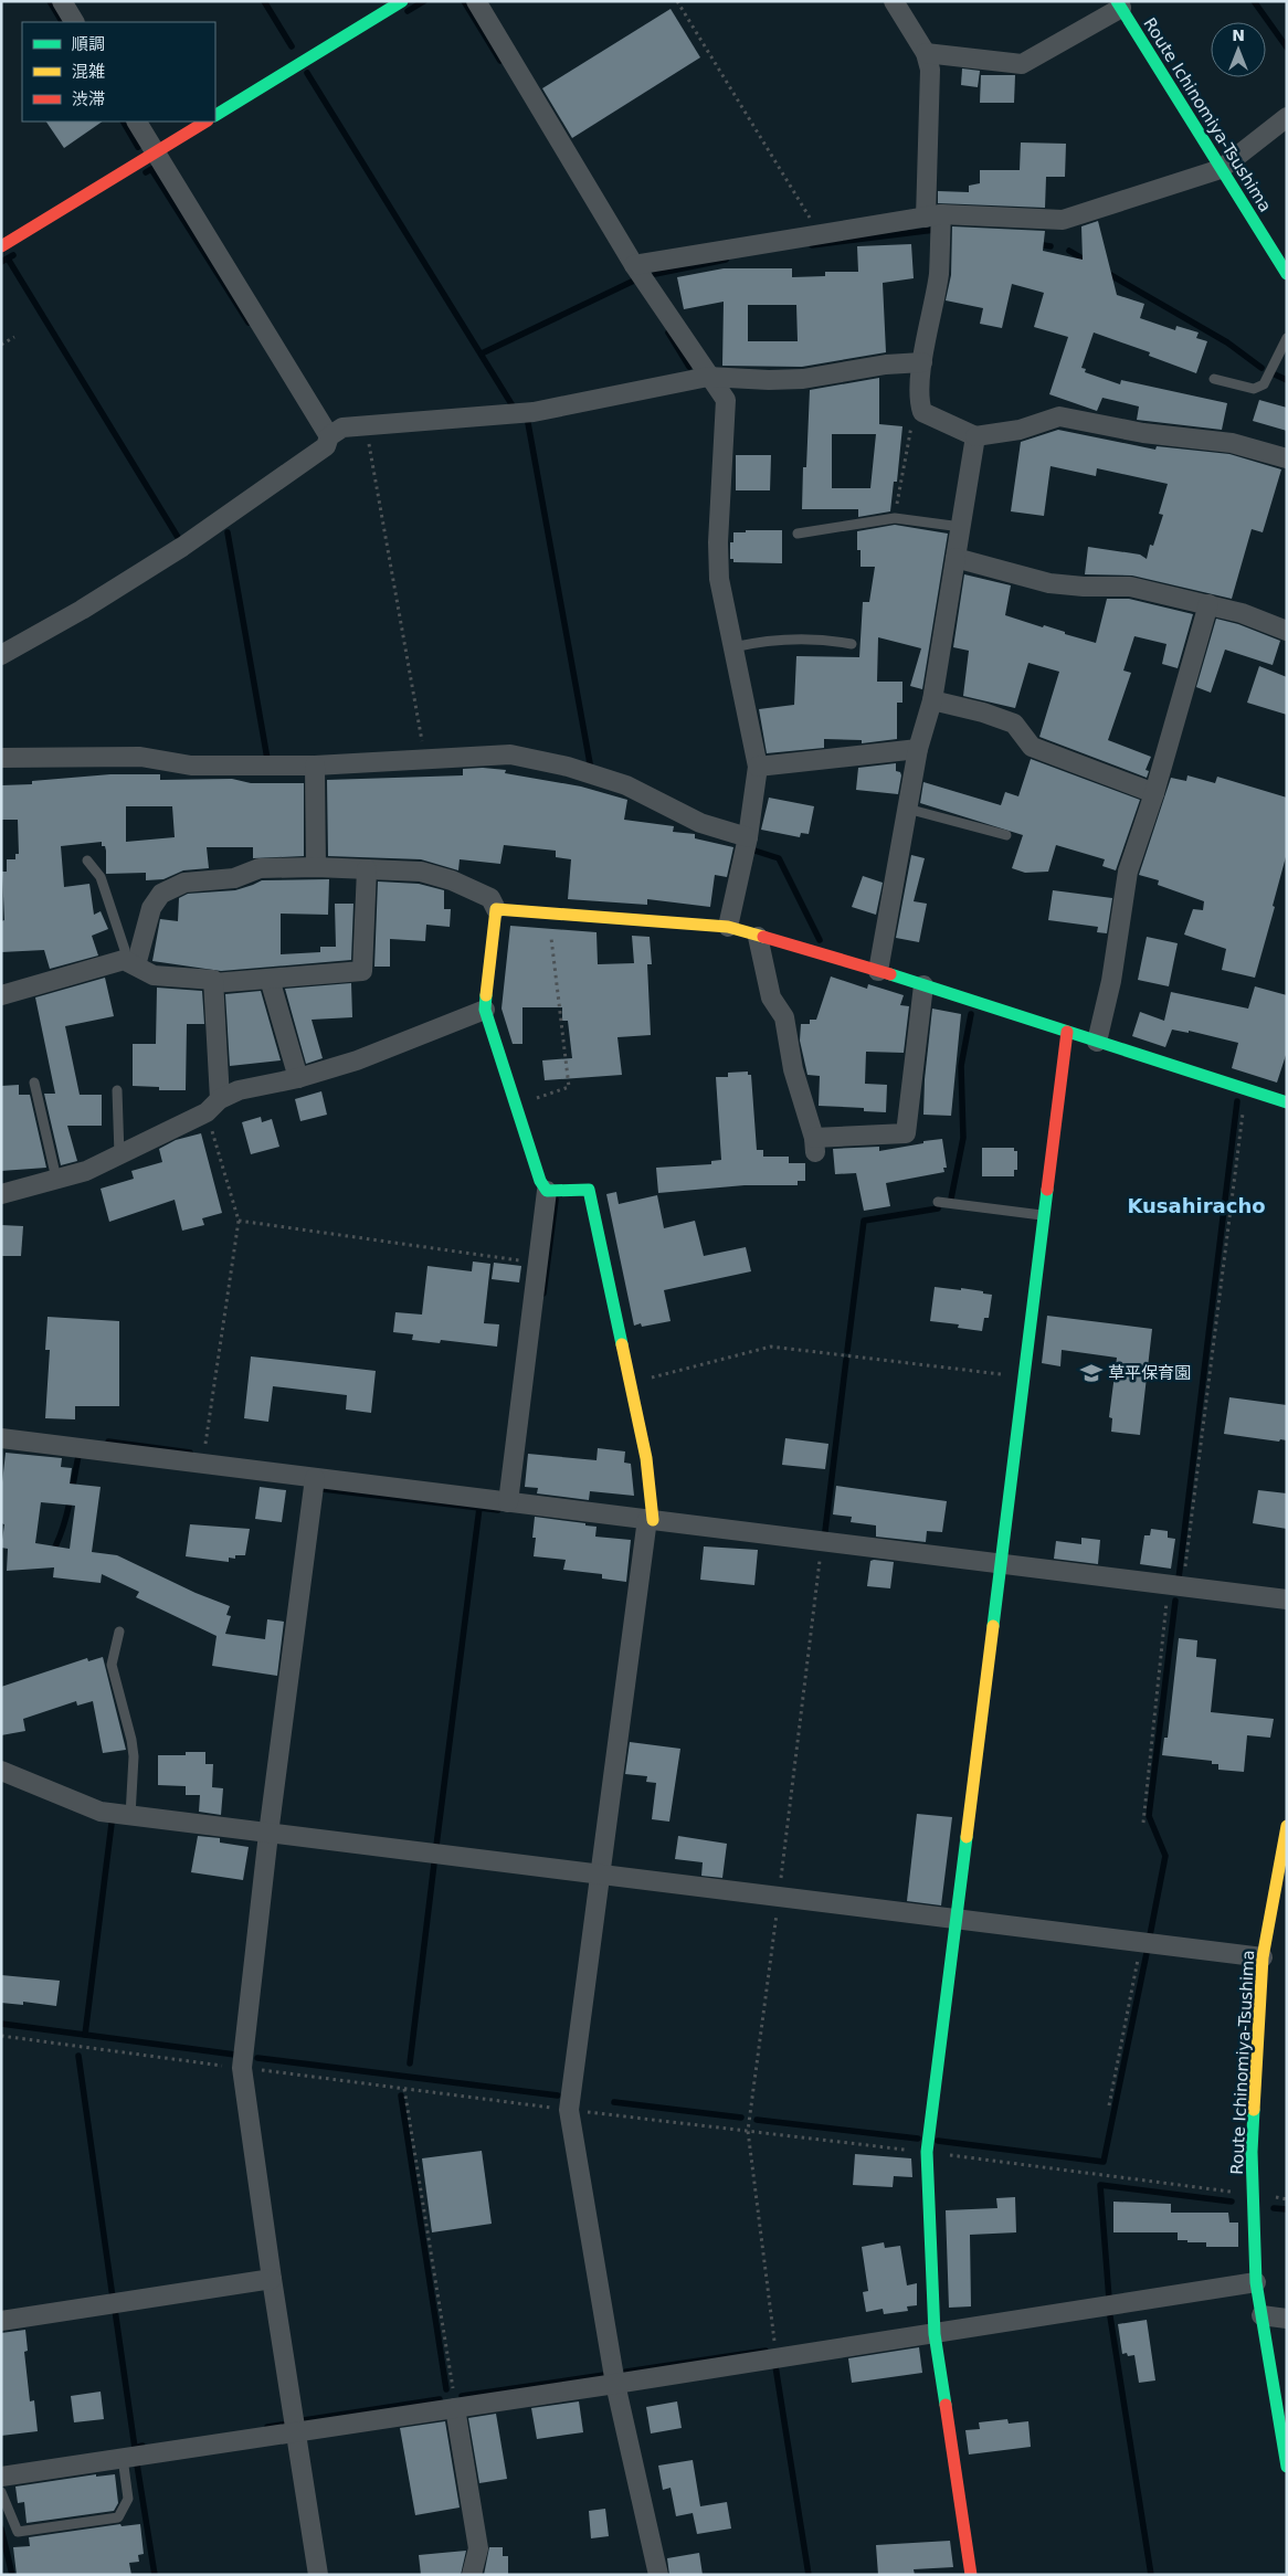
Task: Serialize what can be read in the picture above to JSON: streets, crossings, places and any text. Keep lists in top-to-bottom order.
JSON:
{
  "streets": {
    "street": ["Route Ichinomiya-Tsushima"]
  },
  "districts": ["Kusahiracho"],
  "places": {
    "school or university": ["草平保育園"]
  },
  "legend": ["順調", "混雑", "渋滞"],
  "north": "top"
}
